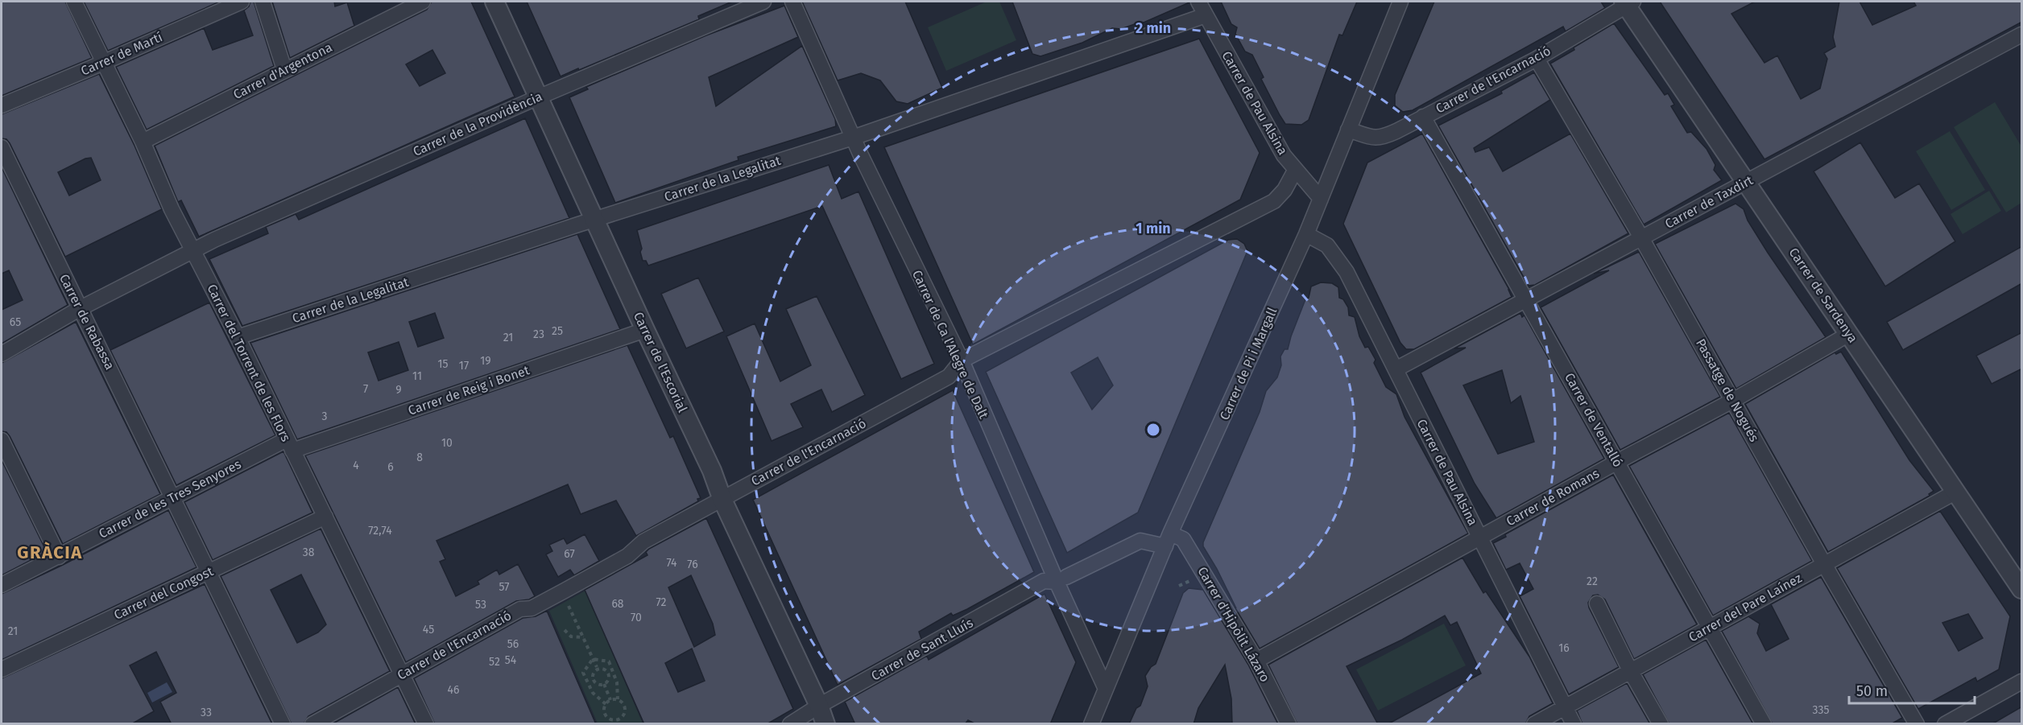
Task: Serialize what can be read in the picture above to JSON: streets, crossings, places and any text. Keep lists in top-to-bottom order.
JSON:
{
  "streets": {
    "street": [
      "Carrer de Martí",
      "Carrer d'Argentona",
      "Carrer de l'Encarnació",
      "Carrer de Pau Alsina",
      "Carrer de la Providència",
      "Carrer de la Legalitat",
      "Carrer de Taxdirt",
      "Carrer de Sardenya",
      "Carrer de Rabassa",
      "Carrer de Ca l'Alegre de Dalt",
      "Carrer de l'Escorial",
      "Carrer del Torrent de les Flors",
      "Carrer de Pi i Margall",
      "Carrer de Reig i Bonet",
      "Passatge de Nogués",
      "Carrer de Ventalló",
      "Carrer de Romans",
      "Carrer de les Tres Senyores",
      "Carrer del Congost",
      "Carrer del Pare Laínez",
      "Carrer d'Hipòlit Lázaro",
      "Carrer de Sant Lluís"
    ]
  },
  "crossings": [
    ["Carrer de Martí", "Carrer del Torrent de les Flors"],
    ["Carrer d'Argentona", "Carrer del Torrent de les Flors"],
    ["Carrer de l'Encarnació", "Carrer de Pau Alsina"],
    ["Carrer de l'Encarnació", "Carrer de Sardenya"],
    ["Carrer de l'Encarnació", "Carrer de Ca l'Alegre de Dalt"],
    ["Carrer de l'Encarnació", "Carrer de l'Escorial"],
    ["Carrer de l'Encarnació", "Carrer del Torrent de les Flors"],
    ["Carrer de l'Encarnació", "Carrer de Pi i Margall"],
    ["Carrer de l'Encarnació", "Passatge de Nogués"],
    ["Carrer de l'Encarnació", "Carrer de Ventalló"],
    ["Carrer de Pau Alsina", "Carrer de la Legalitat"],
    ["Carrer de Pau Alsina", "Carrer de Taxdirt"],
    ["Carrer de Pau Alsina", "Carrer de Pi i Margall"],
    ["Carrer de Pau Alsina", "Carrer de Romans"],
    ["Carrer de Pau Alsina", "Carrer del Pare Laínez"],
    ["Carrer de la Providència", "Carrer de Rabassa"],
    ["Carrer de la Providència", "Carrer de l'Escorial"],
    ["Carrer de la Providència", "Carrer del Torrent de les Flors"],
    ["Carrer de la Legalitat", "Carrer de Ca l'Alegre de Dalt"],
    ["Carrer de la Legalitat", "Carrer de l'Escorial"],
    ["Carrer de la Legalitat", "Carrer del Torrent de les Flors"],
    ["Carrer de Taxdirt", "Carrer de Sardenya"],
    ["Carrer de Taxdirt", "Passatge de Nogués"],
    ["Carrer de Taxdirt", "Carrer de Ventalló"],
    ["Carrer de Sardenya", "Carrer de Romans"],
    ["Carrer de Sardenya", "Carrer del Pare Laínez"],
    ["Carrer de Rabassa", "Carrer de les Tres Senyores"],
    ["Carrer de Rabassa", "Carrer del Congost"],
    ["Carrer de Ca l'Alegre de Dalt", "Carrer de Pi i Margall"],
    ["Carrer de Ca l'Alegre de Dalt", "Carrer de Sant Lluís"],
    ["Carrer de l'Escorial", "Carrer de Reig i Bonet"],
    ["Carrer de l'Escorial", "Carrer de Sant Lluís"],
    ["Carrer del Torrent de les Flors", "Carrer de Reig i Bonet"],
    ["Carrer del Torrent de les Flors", "Carrer de les Tres Senyores"],
    ["Carrer del Torrent de les Flors", "Carrer del Congost"],
    ["Carrer de Pi i Margall", "Carrer d'Hipòlit Lázaro"],
    ["Carrer de Pi i Margall", "Carrer de Sant Lluís"],
    ["Carrer de Reig i Bonet", "Carrer de les Tres Senyores"],
    ["Passatge de Nogués", "Carrer de Romans"],
    ["Passatge de Nogués", "Carrer del Pare Laínez"],
    ["Carrer de Ventalló", "Carrer de Romans"],
    ["Carrer de Ventalló", "Carrer del Pare Laínez"],
    ["Carrer de Romans", "Carrer d'Hipòlit Lázaro"],
    ["Carrer d'Hipòlit Lázaro", "Carrer de Sant Lluís"]
  ],
  "districts": ["GRÀCIA"],
  "house_numbers": [
    "65",
    "25",
    "23",
    "21",
    "19",
    "15",
    "17",
    "11",
    "7",
    "9",
    "3",
    "10",
    "8",
    "4",
    "6",
    "72,74",
    "38",
    "67",
    "74",
    "76",
    "22",
    "57",
    "72",
    "68",
    "53",
    "70",
    "45",
    "21",
    "56",
    "16",
    "54",
    "52",
    "46",
    "335",
    "33"
  ],
  "scale_bar": "50 m",
  "rings": ["2 min", "1 min"]
}
